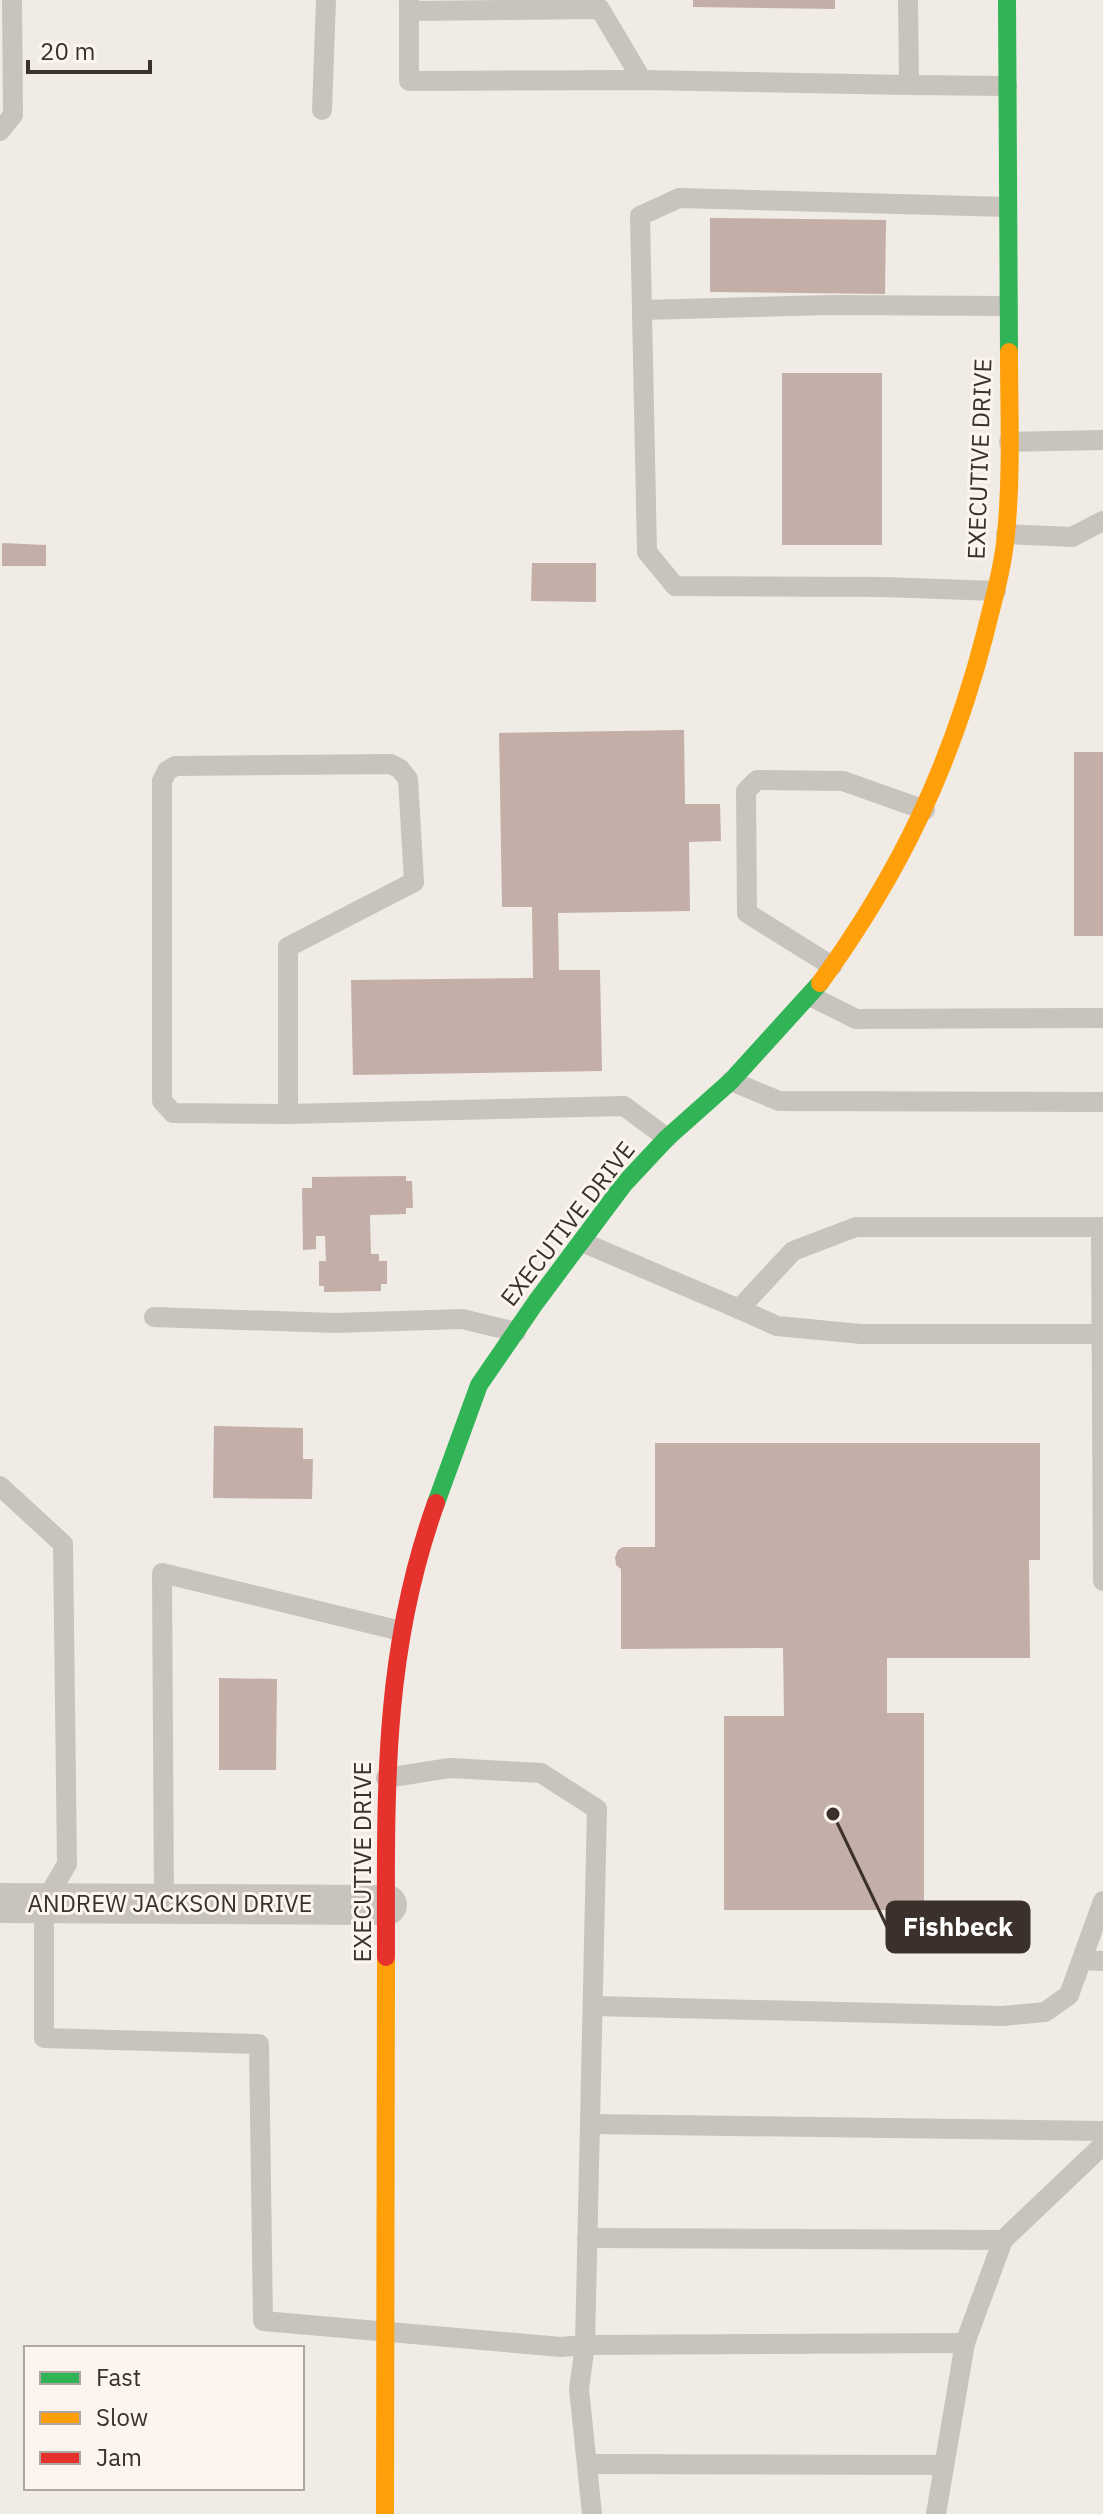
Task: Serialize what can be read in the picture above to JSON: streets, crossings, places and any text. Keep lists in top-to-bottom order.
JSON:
{
  "streets": {
    "street": ["EXECUTIVE DRIVE", "ANDREW JACKSON DRIVE"]
  },
  "crossings": [
    ["EXECUTIVE DRIVE", "ANDREW JACKSON DRIVE"]
  ],
  "places": ["Fishbeck"],
  "legend": ["Fast", "Slow", "Jam"],
  "scale_bar": "20 m"
}
